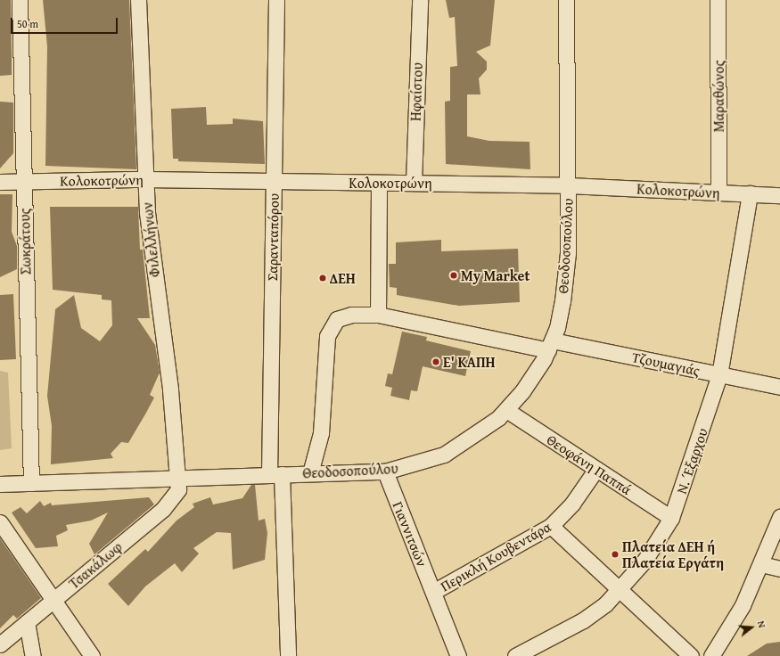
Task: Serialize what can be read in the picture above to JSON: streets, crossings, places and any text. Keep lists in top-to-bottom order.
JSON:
{
  "streets": {
    "street": [
      "Ηφαίστου",
      "Μαραθώνος",
      "Κολοκοτρώνη",
      "Σαρανταπόρου",
      "Φιλελλήνων",
      "Σωκράτους",
      "Θεοδοσοπούλου",
      "Τζουμαγιάς",
      "Ν. Έξαρχου",
      "Θεοφάνη Παππά",
      "Γιαννιτσών",
      "Περικλή Κουβεντάρα",
      "Τσακάλωφ"
    ]
  },
  "crossings": [
    ["Ηφαίστου", "Κολοκοτρώνη"],
    ["Μαραθώνος", "Κολοκοτρώνη"],
    ["Κολοκοτρώνη", "Σαρανταπόρου"],
    ["Κολοκοτρώνη", "Φιλελλήνων"],
    ["Κολοκοτρώνη", "Σωκράτους"],
    ["Κολοκοτρώνη", "Θεοδοσοπούλου"],
    ["Κολοκοτρώνη", "Ν. Έξαρχου"],
    ["Σαρανταπόρου", "Θεοδοσοπούλου"],
    ["Φιλελλήνων", "Θεοδοσοπούλου"],
    ["Φιλελλήνων", "Τσακάλωφ"],
    ["Σωκράτους", "Θεοδοσοπούλου"],
    ["Θεοδοσοπούλου", "Τζουμαγιάς"],
    ["Θεοδοσοπούλου", "Θεοφάνη Παππά"],
    ["Θεοδοσοπούλου", "Γιαννιτσών"],
    ["Θεοδοσοπούλου", "Τσακάλωφ"],
    ["Τζουμαγιάς", "Ν. Έξαρχου"],
    ["Ν. Έξαρχου", "Θεοφάνη Παππά"],
    ["Θεοφάνη Παππά", "Περικλή Κουβεντάρα"],
    ["Γιαννιτσών", "Περικλή Κουβεντάρα"]
  ],
  "places": [
    "My Market",
    "ΔΕΗ",
    "Ε' ΚΑΠΗ",
    "Πλατεία ΔΕΗ ή Πλατεία Εργάτη"
  ],
  "scale_bar": "50 m",
  "north": "right"
}
